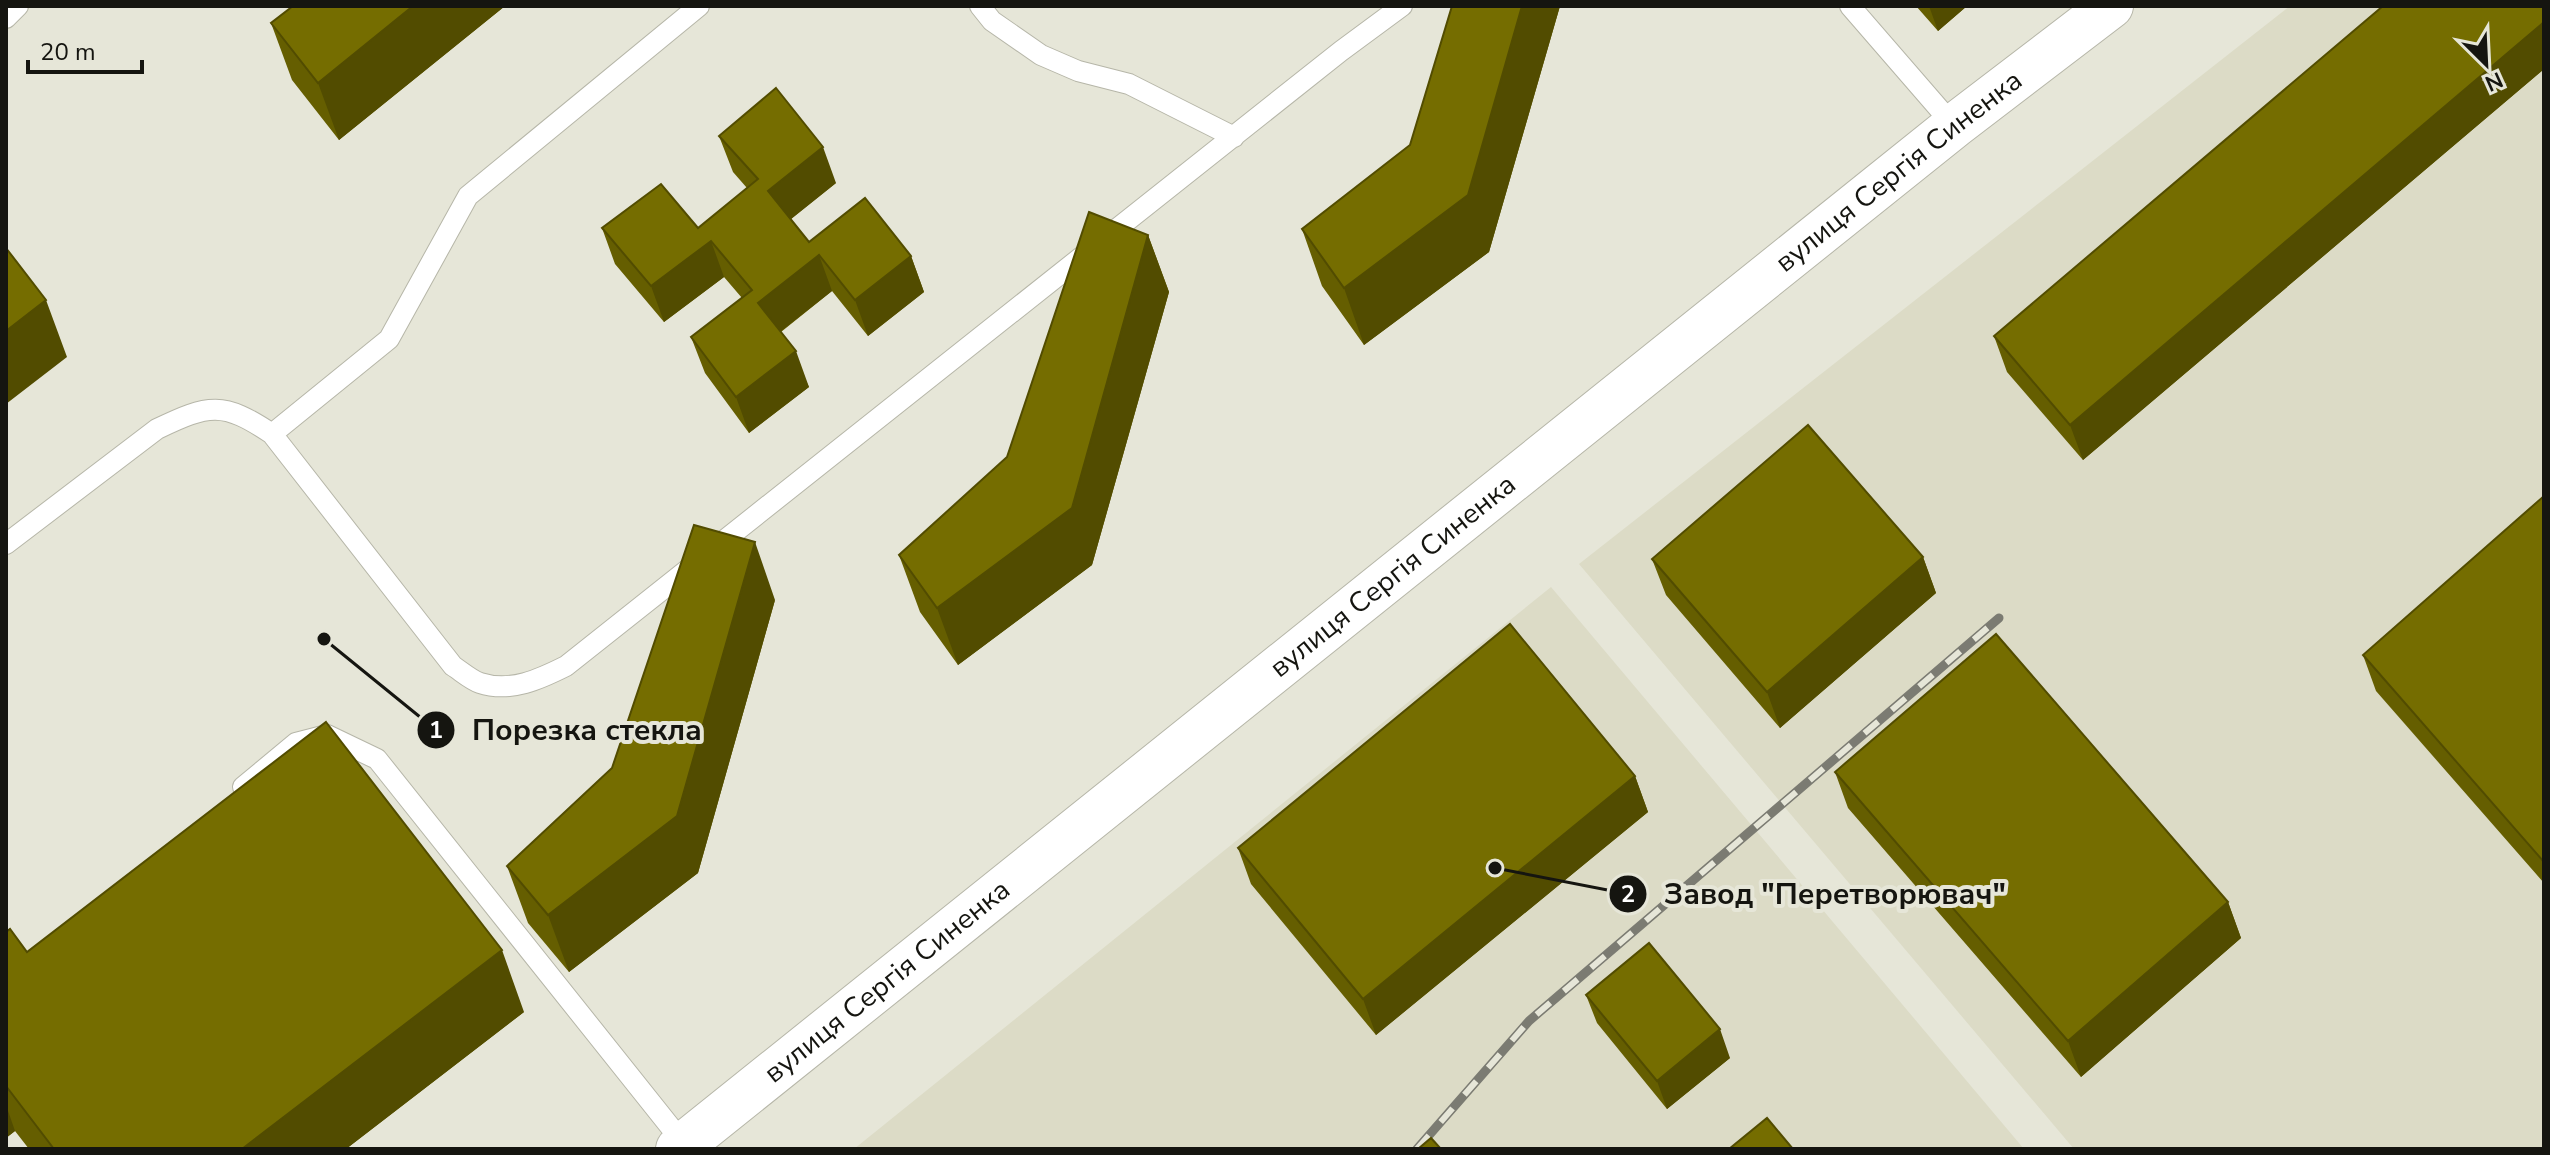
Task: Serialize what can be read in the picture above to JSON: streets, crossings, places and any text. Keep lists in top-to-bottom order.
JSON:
{
  "streets": {
    "street": ["вулиця Сергія Синенка"]
  },
  "places": ["Порезка стекла", "Завод \"Перетворювач\""],
  "scale_bar": "20 m",
  "north": "bottom right"
}
